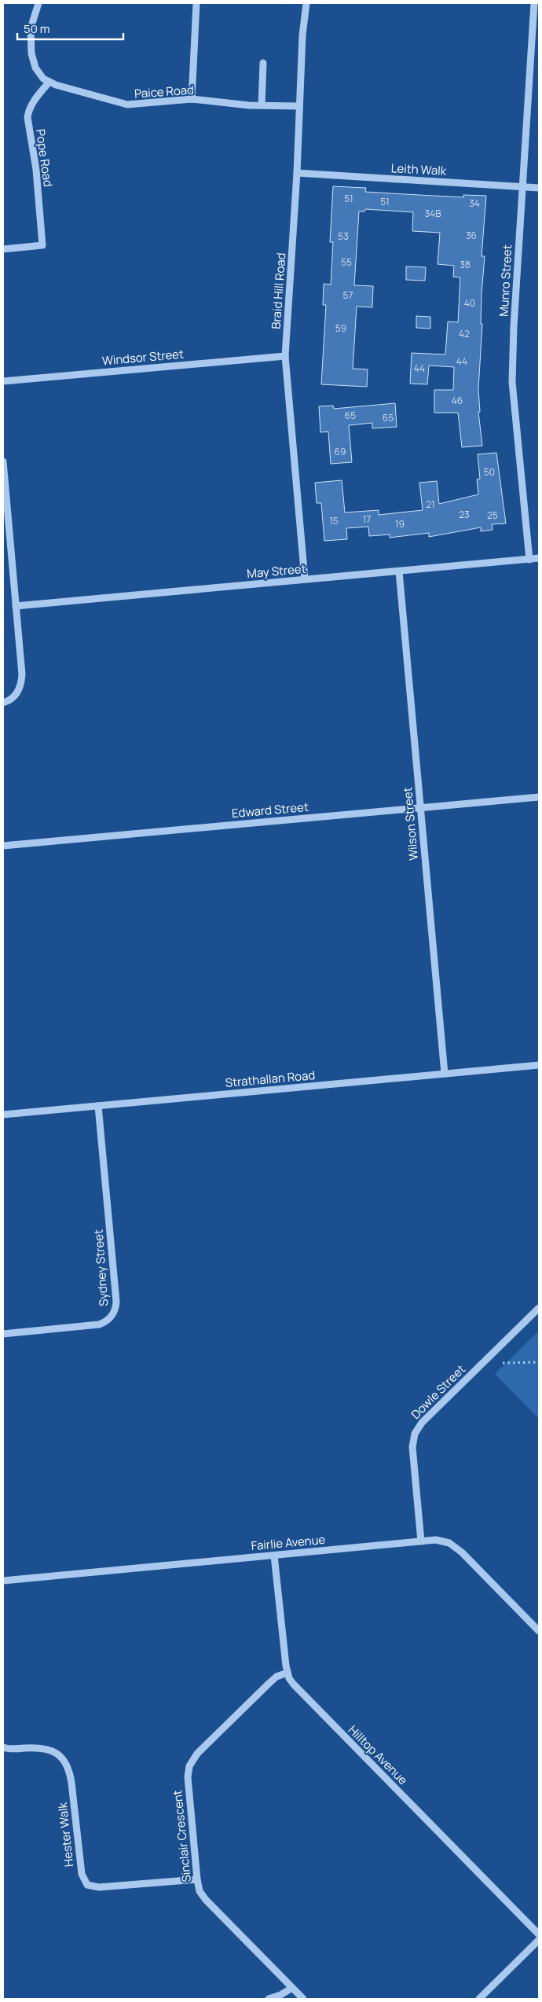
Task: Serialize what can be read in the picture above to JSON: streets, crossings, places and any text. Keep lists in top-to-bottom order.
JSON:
{
  "streets": {
    "street": [
      "Paice Road",
      "Pope Road",
      "Leith Walk",
      "Munro Street",
      "Braid Hill Road",
      "Windsor Street",
      "May Street",
      "Edward Street",
      "Wilson Street",
      "Strathallan Road",
      "Sydney Street",
      "Dowle Street",
      "Fairlie Avenue",
      "Hilltop Avenue",
      "Hester Walk",
      "Sinclair Crescent"
    ]
  },
  "crossings": [
    ["Paice Road", "Pope Road"],
    ["Paice Road", "Braid Hill Road"],
    ["Leith Walk", "Munro Street"],
    ["Leith Walk", "Braid Hill Road"],
    ["Munro Street", "May Street"],
    ["Braid Hill Road", "Windsor Street"],
    ["Braid Hill Road", "May Street"],
    ["May Street", "Wilson Street"],
    ["Edward Street", "Wilson Street"],
    ["Wilson Street", "Strathallan Road"],
    ["Strathallan Road", "Sydney Street"],
    ["Dowle Street", "Fairlie Avenue"],
    ["Fairlie Avenue", "Hilltop Avenue"],
    ["Hilltop Avenue", "Sinclair Crescent"],
    ["Hester Walk", "Sinclair Crescent"]
  ],
  "house_numbers": [
    "51",
    "51",
    "34",
    "34B",
    "36",
    "53",
    "55",
    "38",
    "57",
    "40",
    "59",
    "42",
    "44",
    "44",
    "46",
    "65",
    "65",
    "69",
    "50",
    "21",
    "23",
    "25",
    "17",
    "15",
    "19"
  ],
  "scale_bar": "50 m"
}
